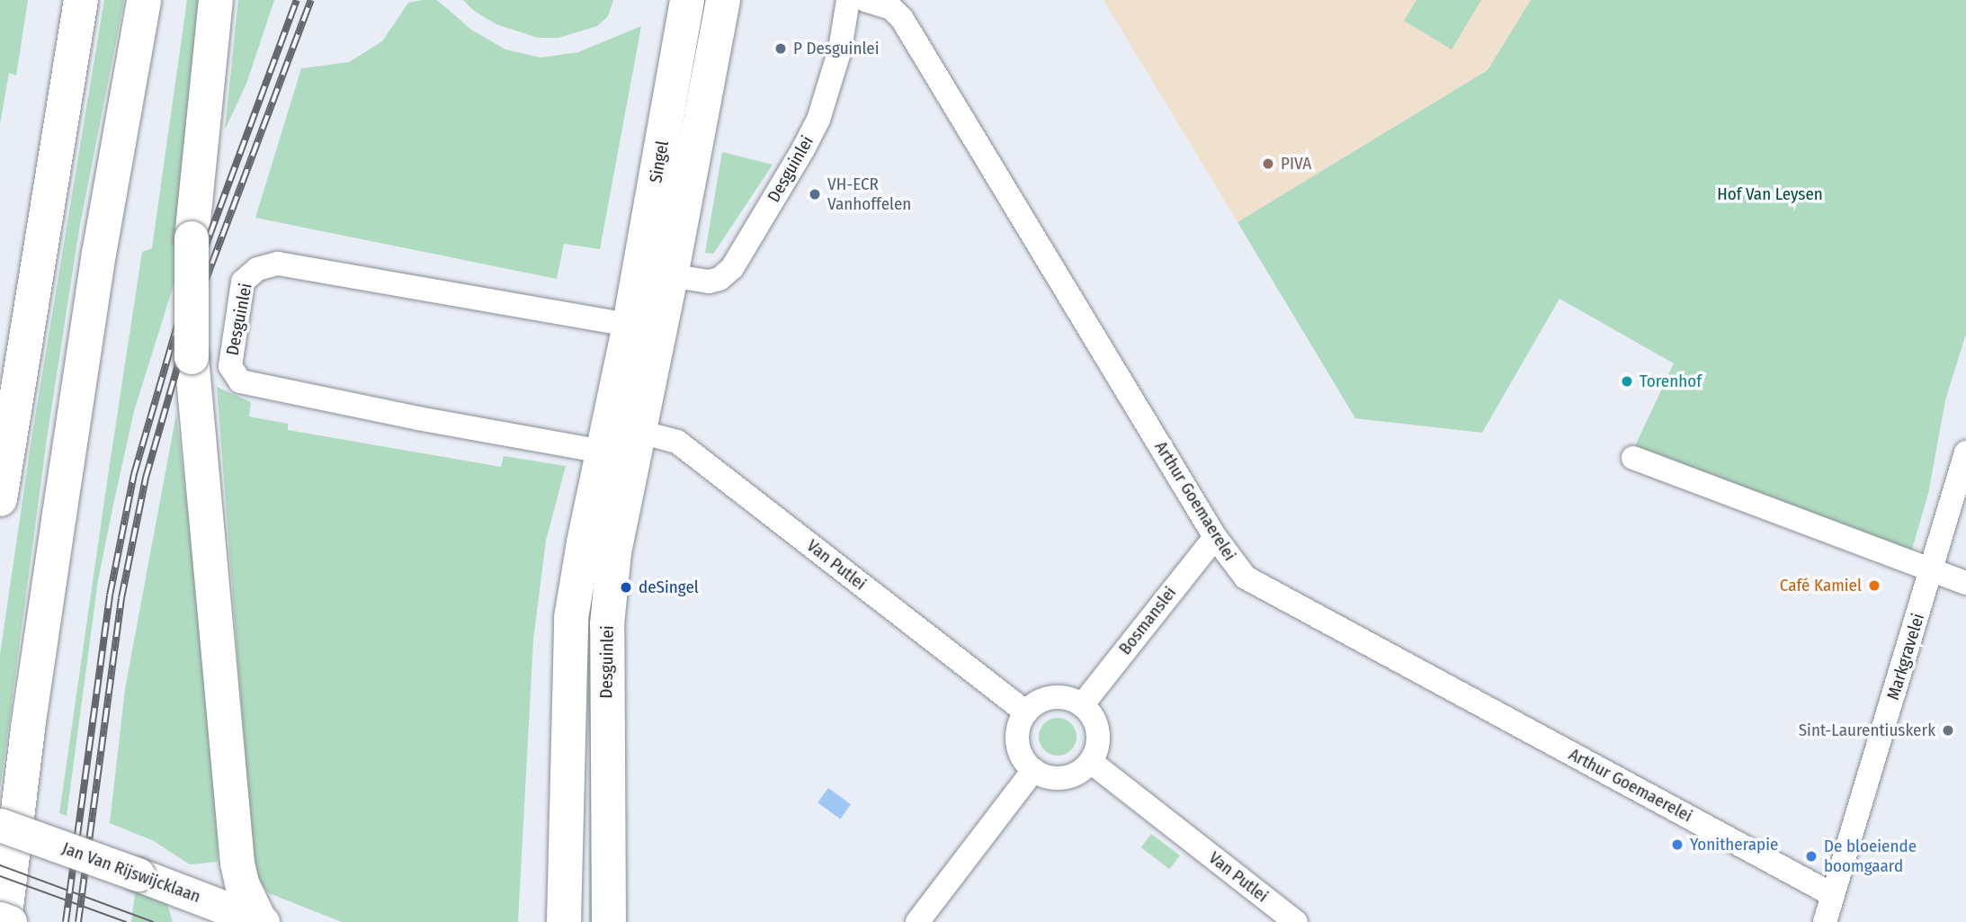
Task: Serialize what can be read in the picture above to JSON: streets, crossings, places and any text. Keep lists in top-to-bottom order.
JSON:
{
  "streets": {
    "main road": ["Singel", "Desguinlei", "Jan Van Rijswijcklaan"],
    "street": [
      "Arthur Goemaerelei",
      "Van Putlei",
      "Bosmanslei",
      "Markgravelei"
    ]
  },
  "crossings": [
    ["Singel", "Desguinlei"],
    ["Desguinlei", "Van Putlei"],
    ["Arthur Goemaerelei", "Bosmanslei"],
    ["Arthur Goemaerelei", "Markgravelei"],
    ["Van Putlei", "Bosmanslei"]
  ],
  "parks": ["Hof Van Leysen"],
  "places": [
    "P Desguinlei",
    "PIVA",
    "VH-ECR Vanhoffelen",
    "Torenhof",
    "Café Kamiel",
    "deSingel",
    "Sint-Laurentiuskerk",
    "Yonitherapie",
    "De bloeiende boomgaard"
  ]
}
